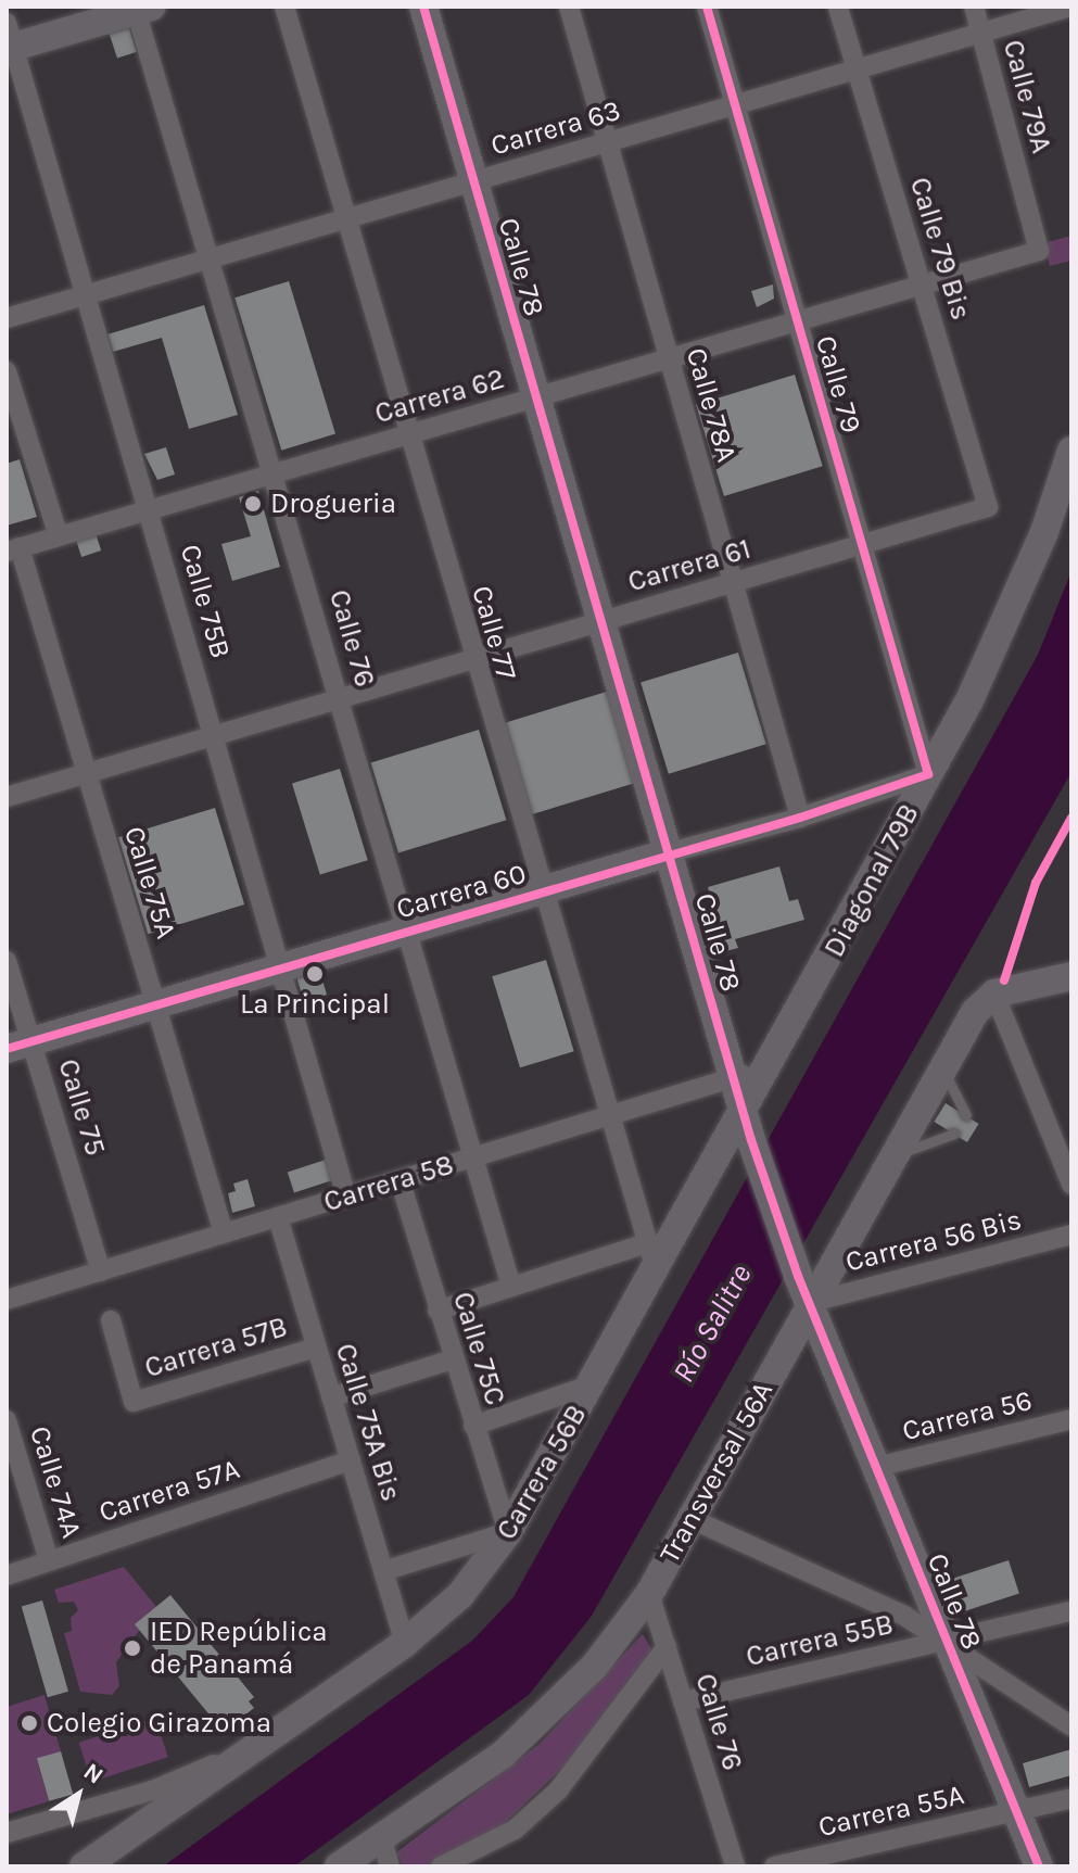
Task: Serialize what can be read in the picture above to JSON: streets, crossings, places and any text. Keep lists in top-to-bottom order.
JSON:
{
  "streets": {
    "main road": [
      "Calle 78",
      "Diagonal 79B",
      "Carrera 60",
      "Carrera 56B",
      "Transversal 56A"
    ],
    "street": [
      "Calle 79A",
      "Carrera 63",
      "Calle 79 Bis",
      "Calle 79",
      "Carrera 62",
      "Calle 78A",
      "Carrera 61",
      "Calle 75B",
      "Calle 77",
      "Calle 76",
      "Calle 75A",
      "Calle 75",
      "Carrera 58",
      "Carrera 56 Bis",
      "Carrera 57B",
      "Calle 75C",
      "Carrera 56",
      "Calle 75A Bis",
      "Calle 74A",
      "Carrera 57A",
      "Carrera 55B",
      "Carrera 55A"
    ]
  },
  "crossings": [
    ["Calle 79A", "Carrera 63"],
    ["Calle 79A", "Carrera 62"],
    ["Carrera 63", "Calle 79 Bis"],
    ["Carrera 63", "Calle 78"],
    ["Carrera 63", "Calle 79"],
    ["Carrera 63", "Calle 78A"],
    ["Carrera 63", "Calle 75B"],
    ["Carrera 63", "Calle 77"],
    ["Carrera 63", "Calle 76"],
    ["Calle 79 Bis", "Carrera 62"],
    ["Calle 79 Bis", "Carrera 61"],
    ["Calle 78", "Carrera 62"],
    ["Calle 78", "Carrera 61"],
    ["Calle 78", "Diagonal 79B"],
    ["Calle 78", "Carrera 60"],
    ["Calle 78", "Carrera 58"],
    ["Calle 78", "Carrera 56 Bis"],
    ["Calle 78", "Carrera 56"],
    ["Calle 78", "Carrera 56B"],
    ["Calle 78", "Transversal 56A"],
    ["Calle 78", "Carrera 55B"],
    ["Calle 78", "Carrera 55A"],
    ["Calle 79", "Carrera 62"],
    ["Calle 79", "Carrera 61"],
    ["Calle 79", "Diagonal 79B"],
    ["Calle 79", "Carrera 60"],
    ["Carrera 62", "Calle 78A"],
    ["Carrera 62", "Calle 75B"],
    ["Carrera 62", "Calle 77"],
    ["Carrera 62", "Calle 76"],
    ["Carrera 62", "Calle 75A"],
    ["Calle 78A", "Carrera 61"],
    ["Calle 78A", "Carrera 60"],
    ["Carrera 61", "Calle 75B"],
    ["Carrera 61", "Calle 77"],
    ["Carrera 61", "Calle 76"],
    ["Carrera 61", "Calle 75A"],
    ["Calle 75B", "Carrera 60"],
    ["Calle 75B", "Carrera 58"],
    ["Calle 77", "Carrera 60"],
    ["Calle 77", "Carrera 58"],
    ["Calle 77", "Carrera 56B"],
    ["Calle 76", "Carrera 60"],
    ["Calle 76", "Carrera 58"],
    ["Calle 76", "Transversal 56A"],
    ["Calle 76", "Carrera 55B"],
    ["Diagonal 79B", "Carrera 60"],
    ["Diagonal 79B", "Carrera 58"],
    ["Diagonal 79B", "Carrera 56B"],
    ["Calle 75A", "Carrera 60"],
    ["Calle 75A", "Carrera 58"],
    ["Carrera 60", "Calle 75"],
    ["Calle 75", "Carrera 58"],
    ["Carrera 58", "Calle 75C"],
    ["Carrera 58", "Calle 75A Bis"],
    ["Carrera 56 Bis", "Transversal 56A"],
    ["Carrera 57B", "Calle 75A Bis"],
    ["Calle 75C", "Carrera 56B"],
    ["Calle 75A Bis", "Carrera 56B"],
    ["Calle 75A Bis", "Carrera 57A"],
    ["Calle 74A", "Carrera 57A"]
  ],
  "water": ["Río Salitre"],
  "places": [
    "Drogueria",
    "La Principal",
    "IED República de Panamá",
    "Colegio Girazoma"
  ],
  "north": "top right"
}
